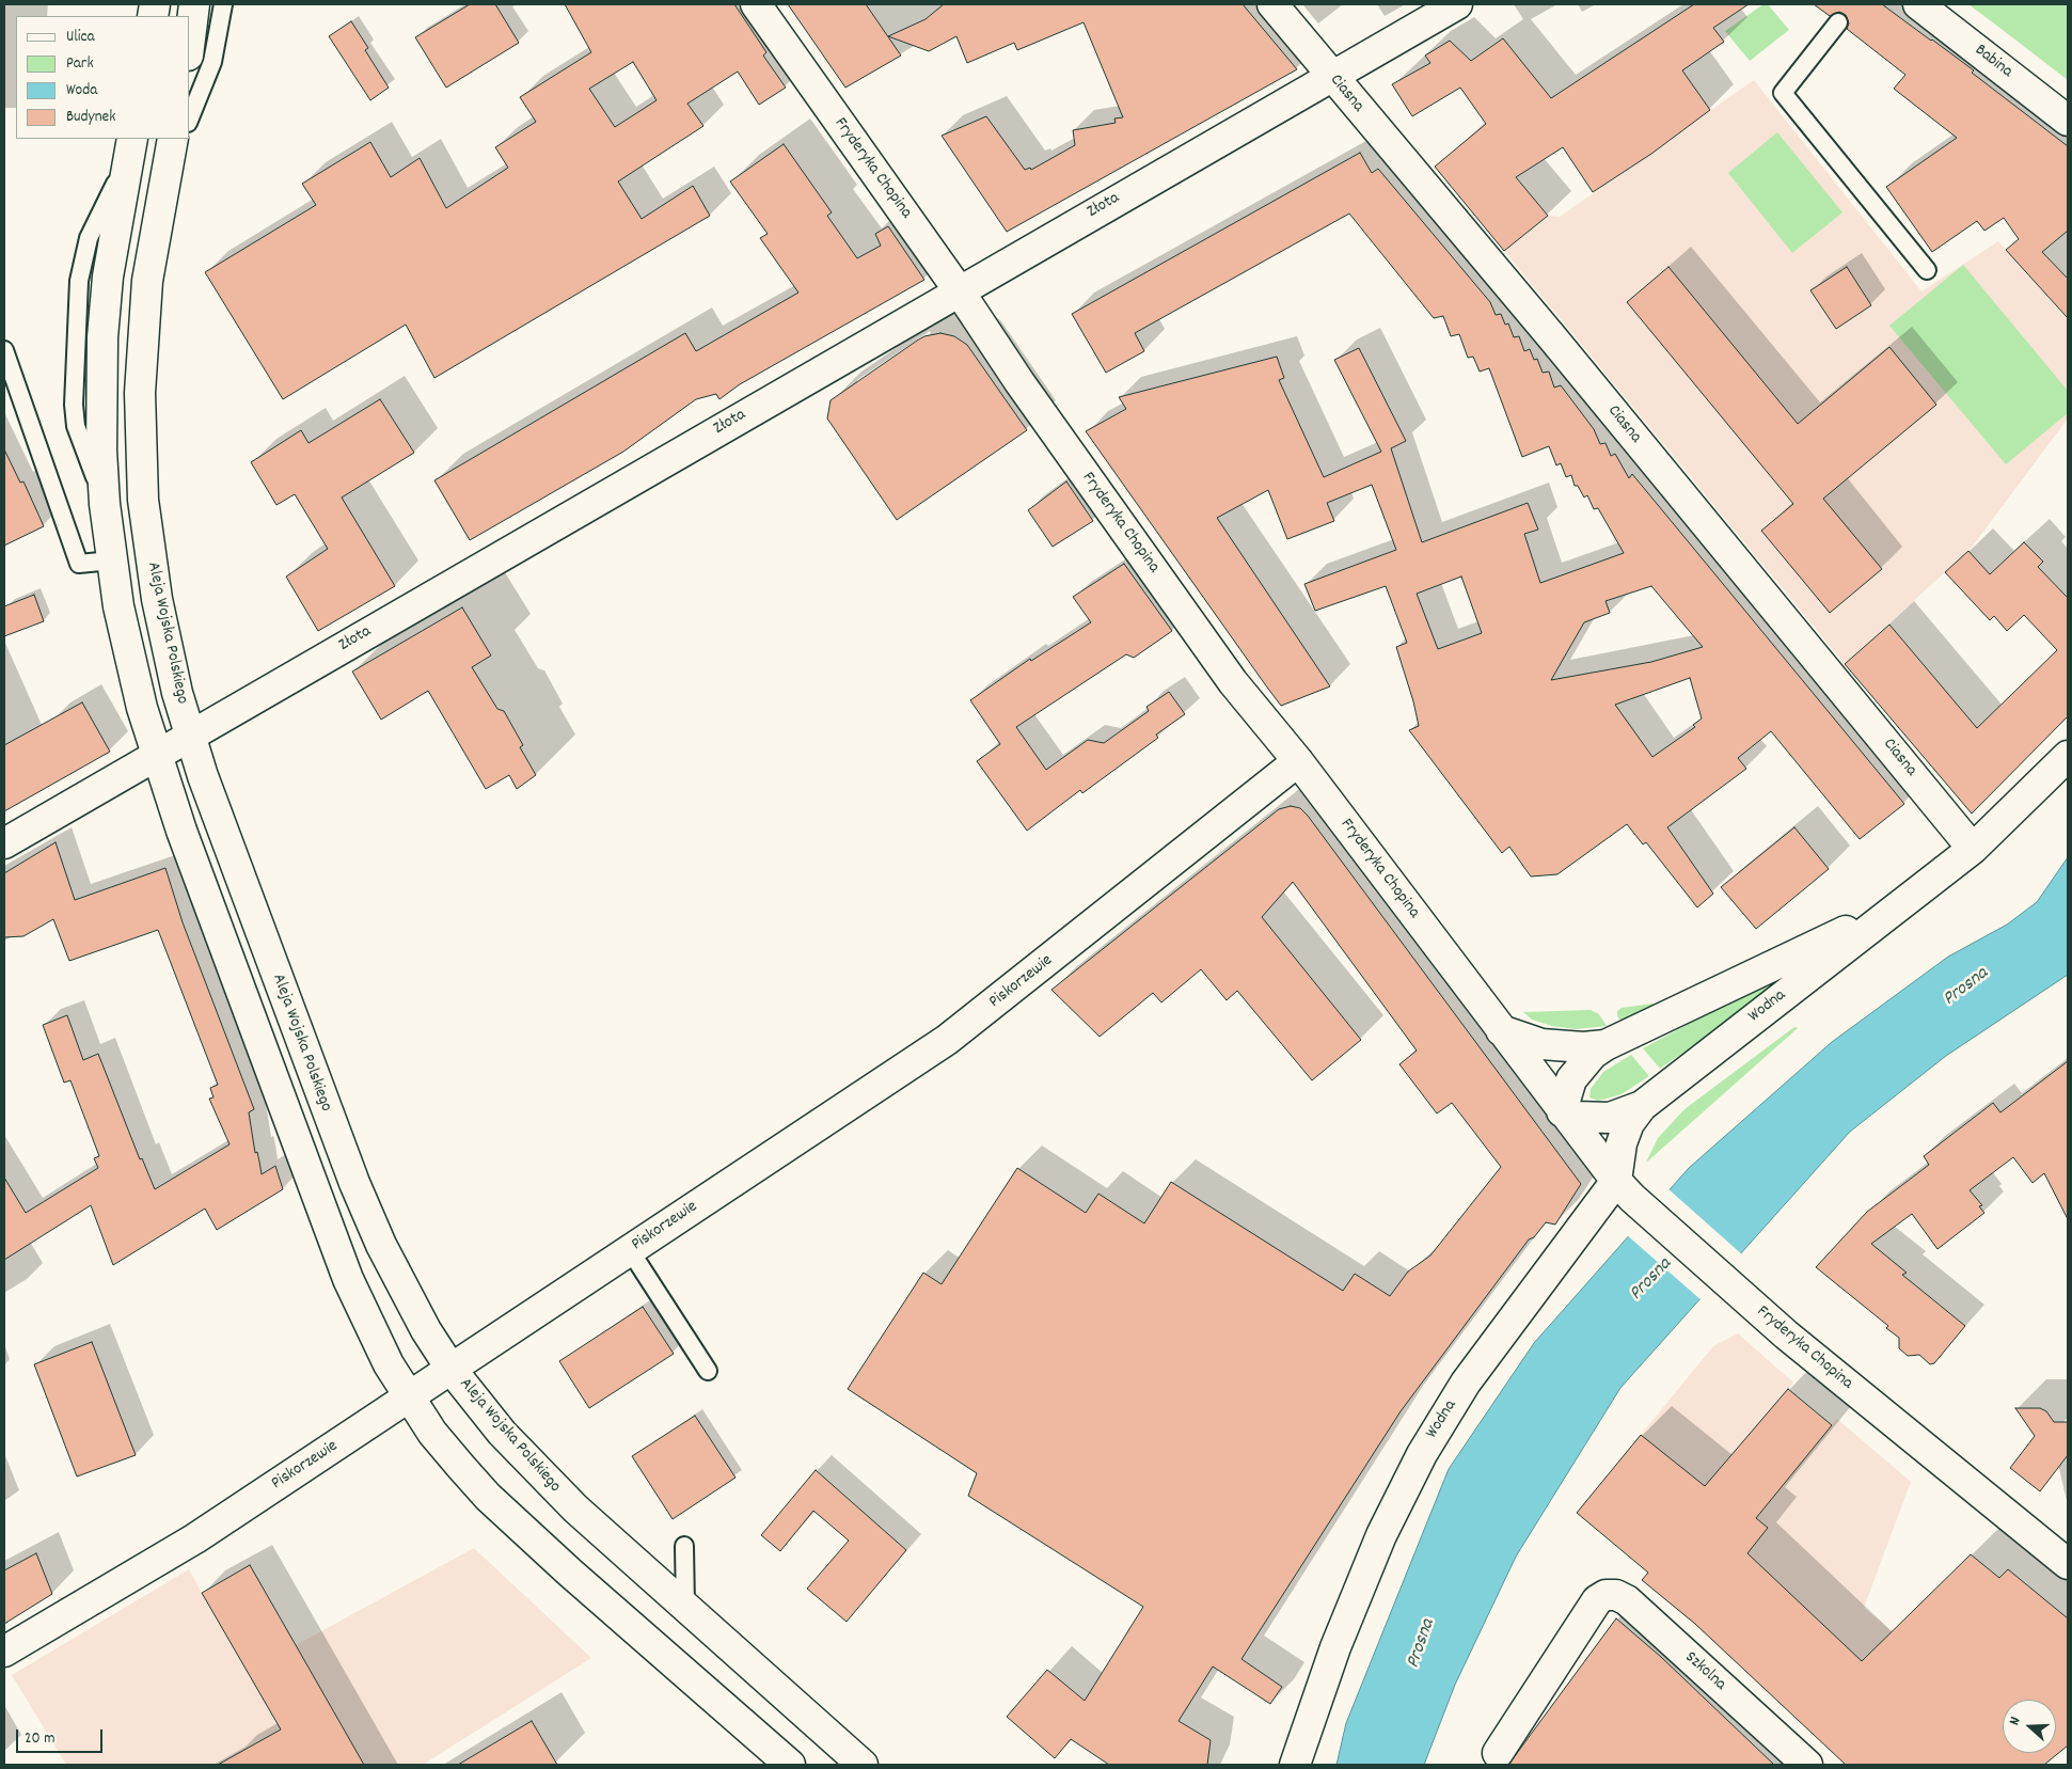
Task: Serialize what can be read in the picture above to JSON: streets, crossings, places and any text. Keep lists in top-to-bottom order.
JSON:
{
  "streets": {
    "street": [
      "Babina",
      "Ciasna",
      "Fryderyka Chopina",
      "Złota",
      "Aleja Wojska Polskiego",
      "Piskorzewie",
      "Wodna",
      "Szkolna"
    ]
  },
  "crossings": [
    ["Ciasna", "Złota"],
    ["Ciasna", "Wodna"],
    ["Fryderyka Chopina", "Złota"],
    ["Fryderyka Chopina", "Piskorzewie"],
    ["Fryderyka Chopina", "Wodna"],
    ["Złota", "Aleja Wojska Polskiego"],
    ["Aleja Wojska Polskiego", "Piskorzewie"]
  ],
  "water": ["Prosna"],
  "legend": [
    "Ulica",
    "Park",
    "Woda",
    "Budynek"
  ],
  "scale_bar": "20 m",
  "north": "left"
}
